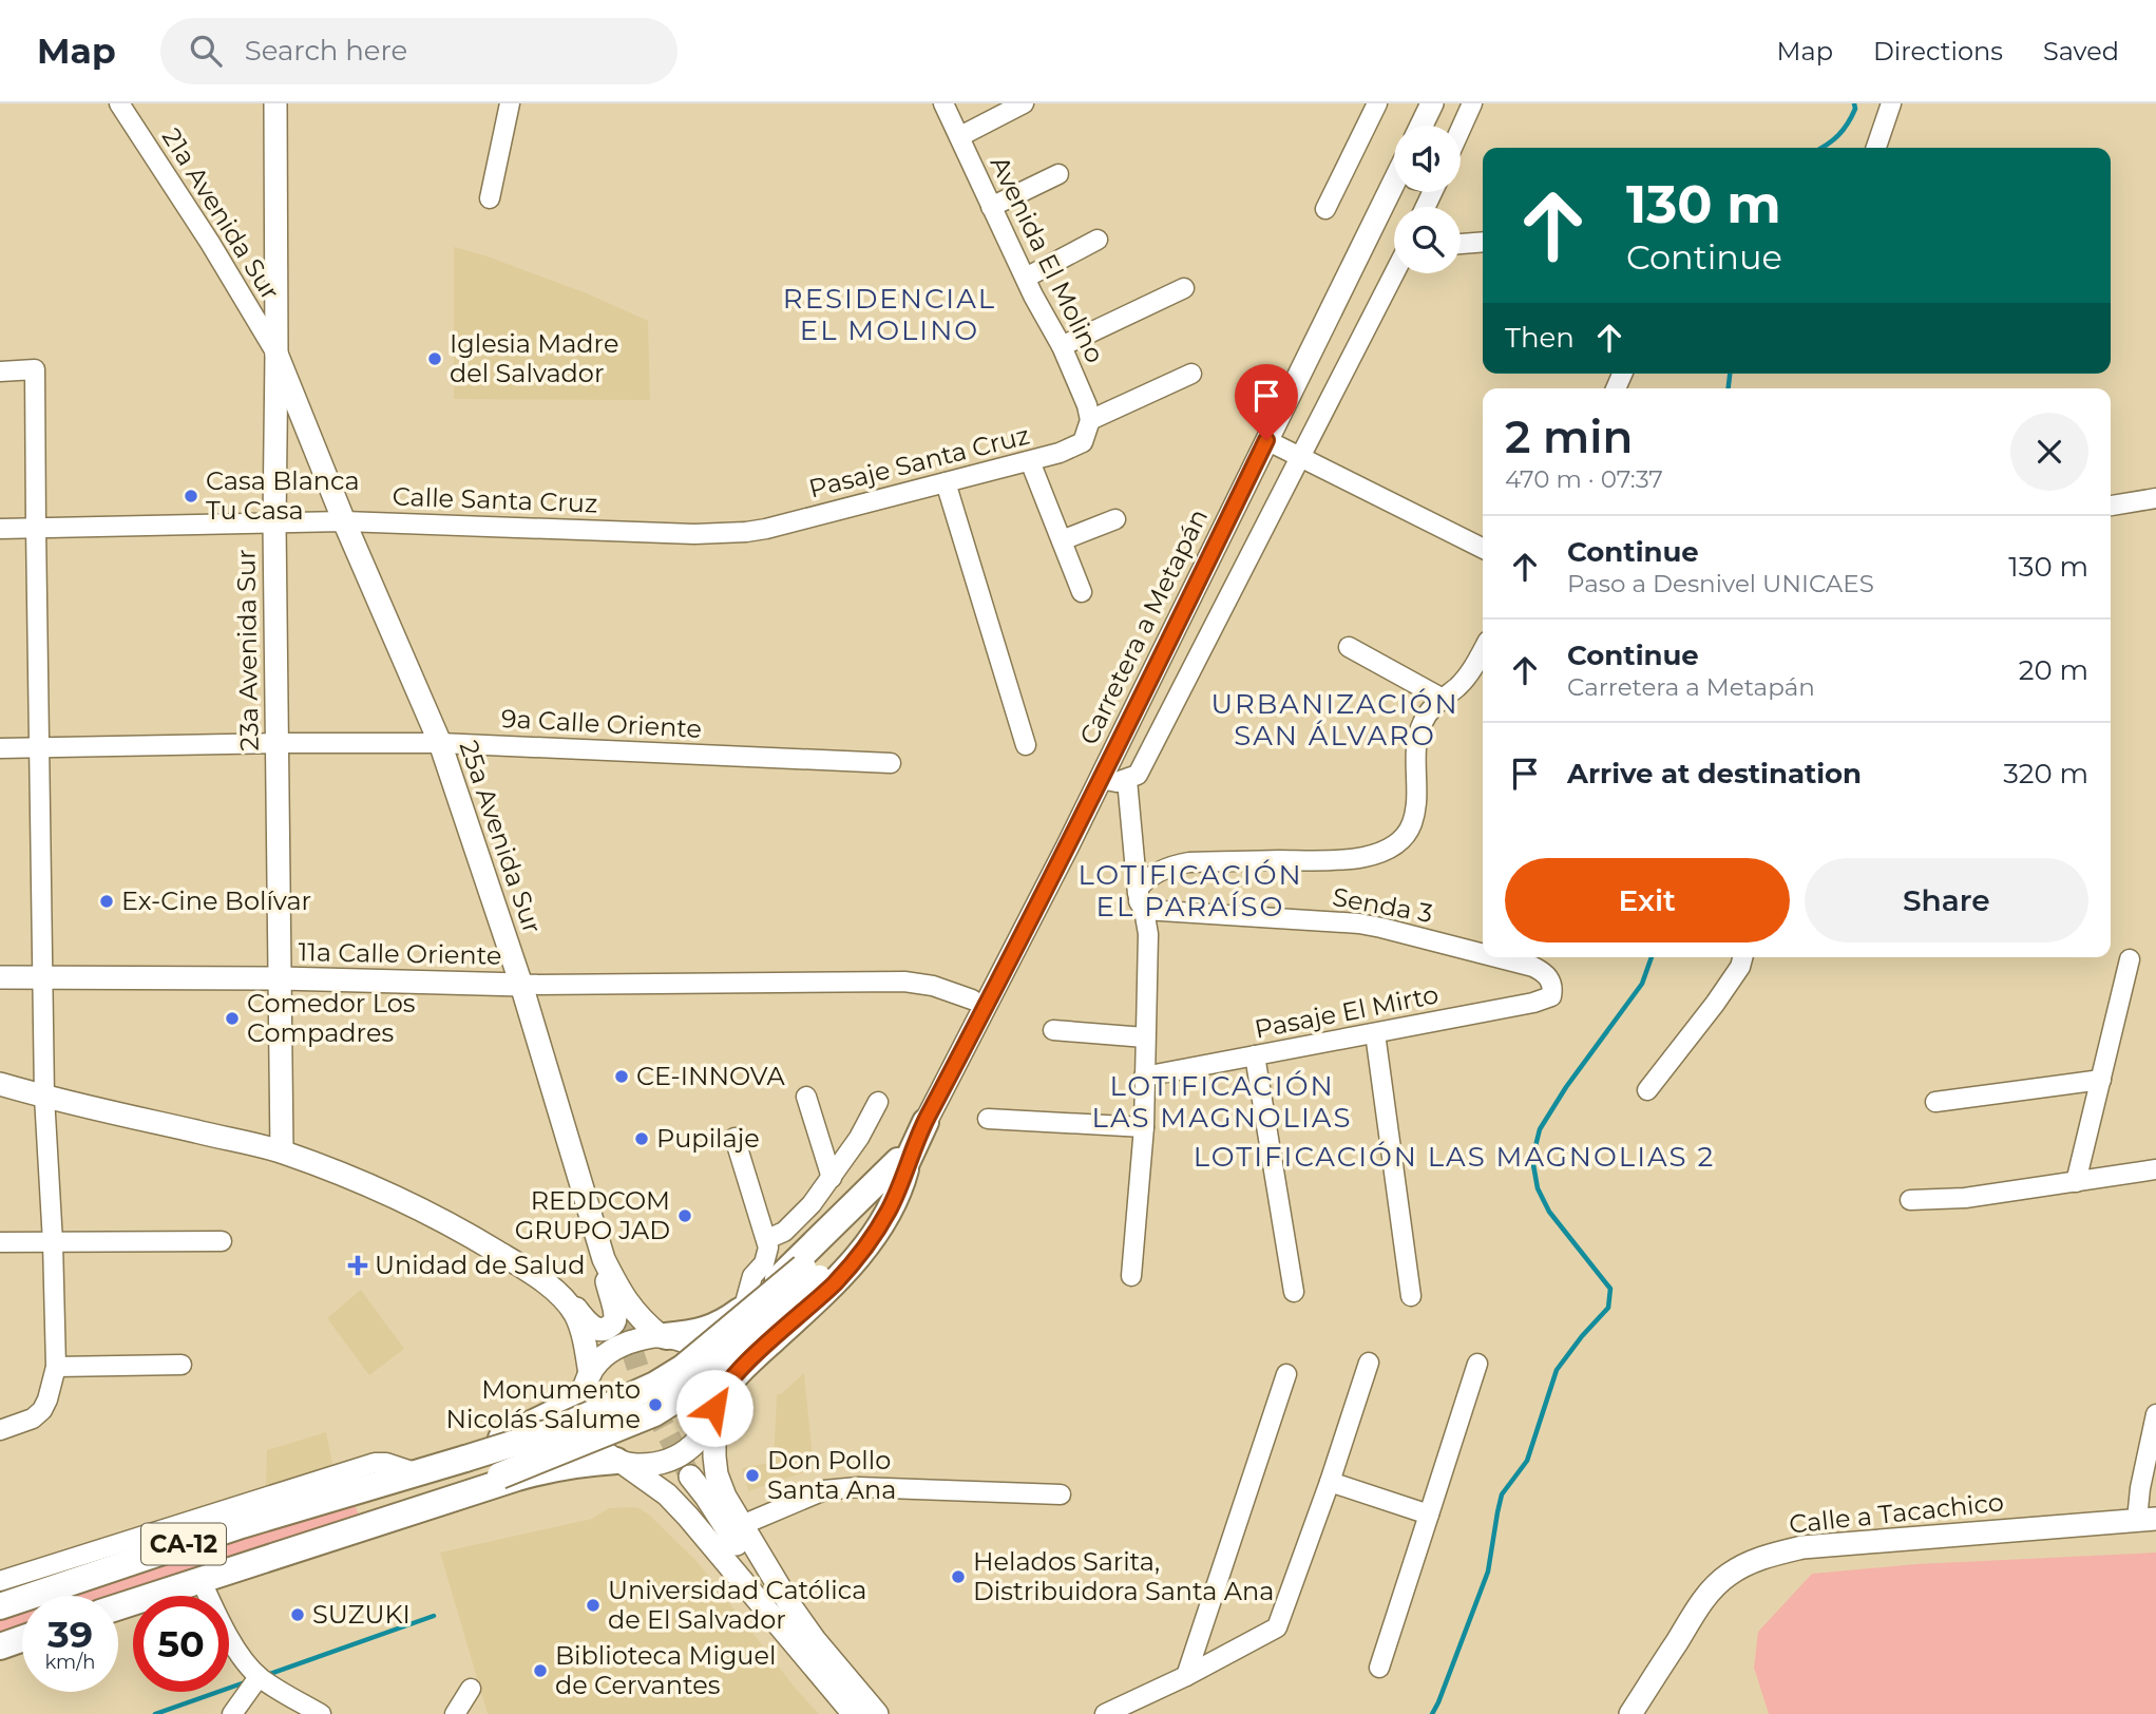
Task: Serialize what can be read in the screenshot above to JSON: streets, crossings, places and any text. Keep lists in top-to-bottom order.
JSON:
{
  "streets": {
    "highway": ["CA-12"],
    "main road": [
      "Carretera a Metapán",
      "23a Avenida Sur",
      "25a Avenida Sur",
      "11a Calle Oriente",
      "Calle a Tacachico"
    ],
    "street": [
      "21a Avenida Sur",
      "Avenida El Molino",
      "Pasaje Santa Cruz",
      "Calle Santa Cruz",
      "9a Calle Oriente",
      "Senda 3",
      "Pasaje El Mirto"
    ]
  },
  "crossings": [
    ["21a Avenida Sur", "23a Avenida Sur"],
    ["21a Avenida Sur", "25a Avenida Sur"],
    ["Avenida El Molino", "Pasaje Santa Cruz"],
    ["Pasaje Santa Cruz", "Calle Santa Cruz"],
    ["Calle Santa Cruz", "23a Avenida Sur"],
    ["Calle Santa Cruz", "25a Avenida Sur"],
    ["Carretera a Metapán", "11a Calle Oriente"],
    ["23a Avenida Sur", "9a Calle Oriente"],
    ["23a Avenida Sur", "25a Avenida Sur"],
    ["23a Avenida Sur", "11a Calle Oriente"],
    ["9a Calle Oriente", "25a Avenida Sur"],
    ["25a Avenida Sur", "11a Calle Oriente"],
    ["25a Avenida Sur", "CA-12"],
    ["Senda 3", "Pasaje El Mirto"]
  ],
  "districts": [
    "RESIDENCIAL EL MOLINO",
    "URBANIZACIÓN SAN ÁLVARO",
    "LOTIFICACIÓN EL PARAÍSO",
    "LOTIFICACIÓN LAS MAGNOLIAS",
    "LOTIFICACIÓN LAS MAGNOLIAS 2"
  ],
  "places": {
    "other": [
      "Iglesia Madre del Salvador",
      "Casa Blanca Tu Casa",
      "Ex-Cine Bolívar",
      "Comedor Los Compadres",
      "CE-INNOVA",
      "Pupilaje",
      "REDDCOM GRUPO JAD",
      "Monumento Nicolás Salume",
      "Don Pollo Santa Ana",
      "Helados Sarita, Distribuidora Santa Ana",
      "Universidad Católica de El Salvador",
      "SUZUKI",
      "Biblioteca Miguel de Cervantes"
    ],
    "health": ["Unidad de Salud"]
  },
  "page": {
    "header": "Map",
    "search": "Search here",
    "nav": ["Map", "Directions", "Saved"],
    "turn": ["130 m", "Continue"],
    "then": "Then",
    "heading": ["2 min", "470 m · 07:37"],
    "list": [
      {
        "name": "Continue",
        "note": "Paso a Desnivel UNICAES",
        "value": "130 m"
      },
      {
        "name": "Continue",
        "note": "Carretera a Metapán",
        "value": "20 m"
      },
      {
        "name": "Arrive at destination",
        "value": "320 m"
      }
    ],
    "buttons": ["Exit", "Share"],
    "speed": "39 km/h",
    "limit": "50"
  }
}
